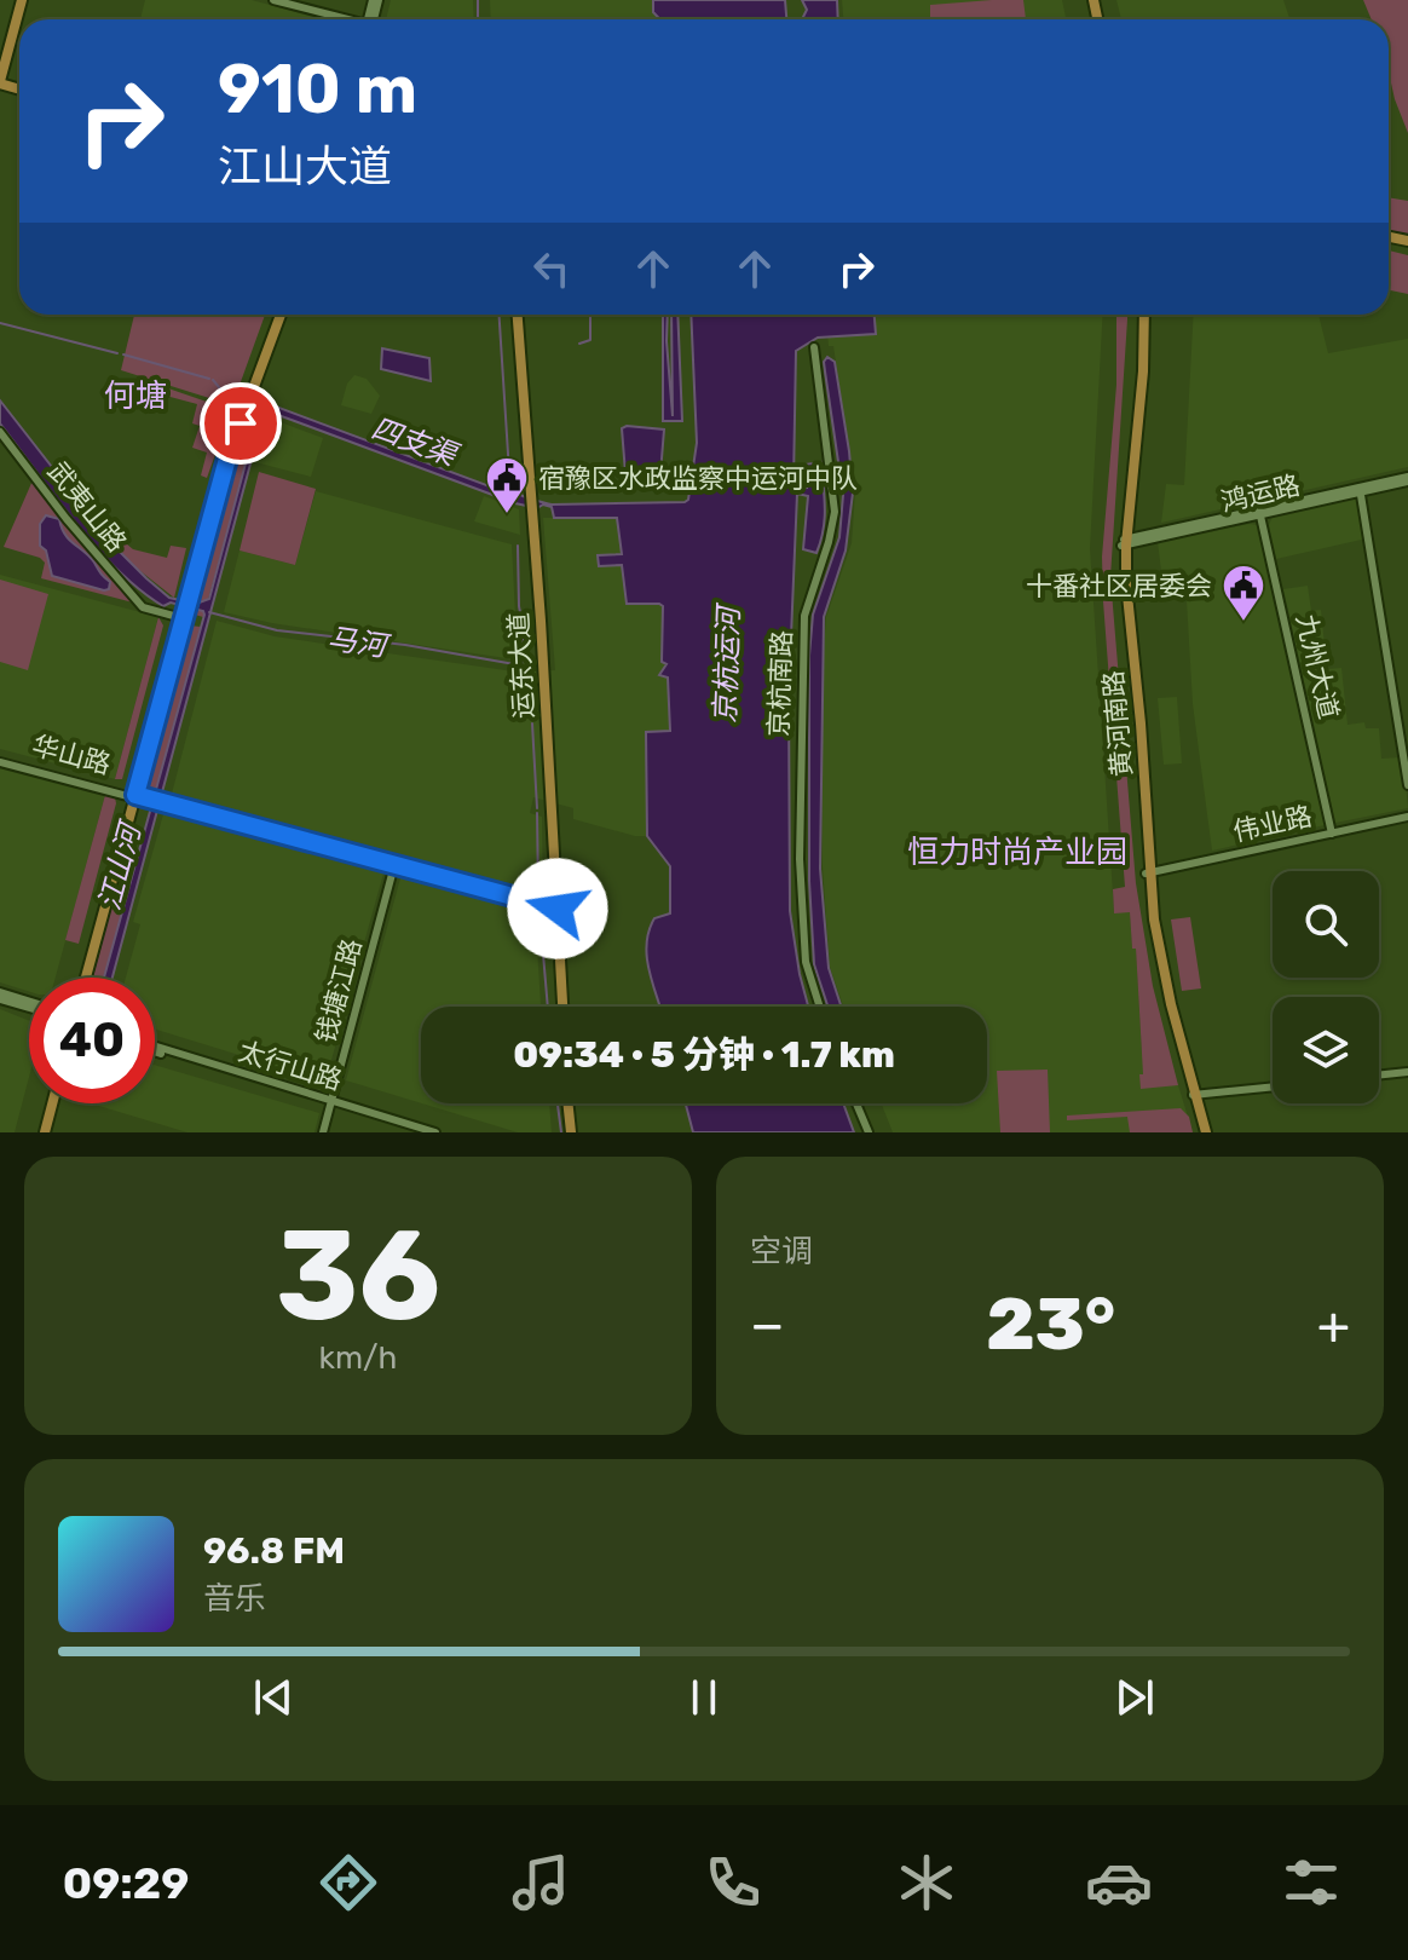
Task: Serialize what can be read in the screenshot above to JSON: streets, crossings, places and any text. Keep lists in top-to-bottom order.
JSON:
{
  "streets": {
    "main road": ["运东大道", "黄河南路"],
    "street": [
      "鸿运路",
      "武夷山路",
      "九州大道",
      "京杭南路",
      "华山路",
      "伟业路",
      "钱塘江路",
      "太行山路"
    ]
  },
  "crossings": [
    ["鸿运路", "九州大道"],
    ["鸿运路", "黄河南路"],
    ["九州大道", "伟业路"],
    ["黄河南路", "伟业路"],
    ["华山路", "钱塘江路"],
    ["钱塘江路", "太行山路"]
  ],
  "districts": ["何塘", "恒力时尚产业园"],
  "water": [
    "四支渠",
    "马河",
    "京杭运河",
    "江山河"
  ],
  "places": {
    "public building": ["宿豫区水政监察中运河中队", "十番社区居委会"]
  },
  "page": {
    "turn": ["910 m", "江山大道"],
    "limit": "40",
    "trip": "09:34 · 5 分钟 · 1.7 km",
    "tile": [
      ["36", "km/h"],
      "空调"
    ],
    "heat": ["−", "23°", "+"],
    "song": ["96.8 FM", "音乐"],
    "tabs": "09:29"
  }
}
